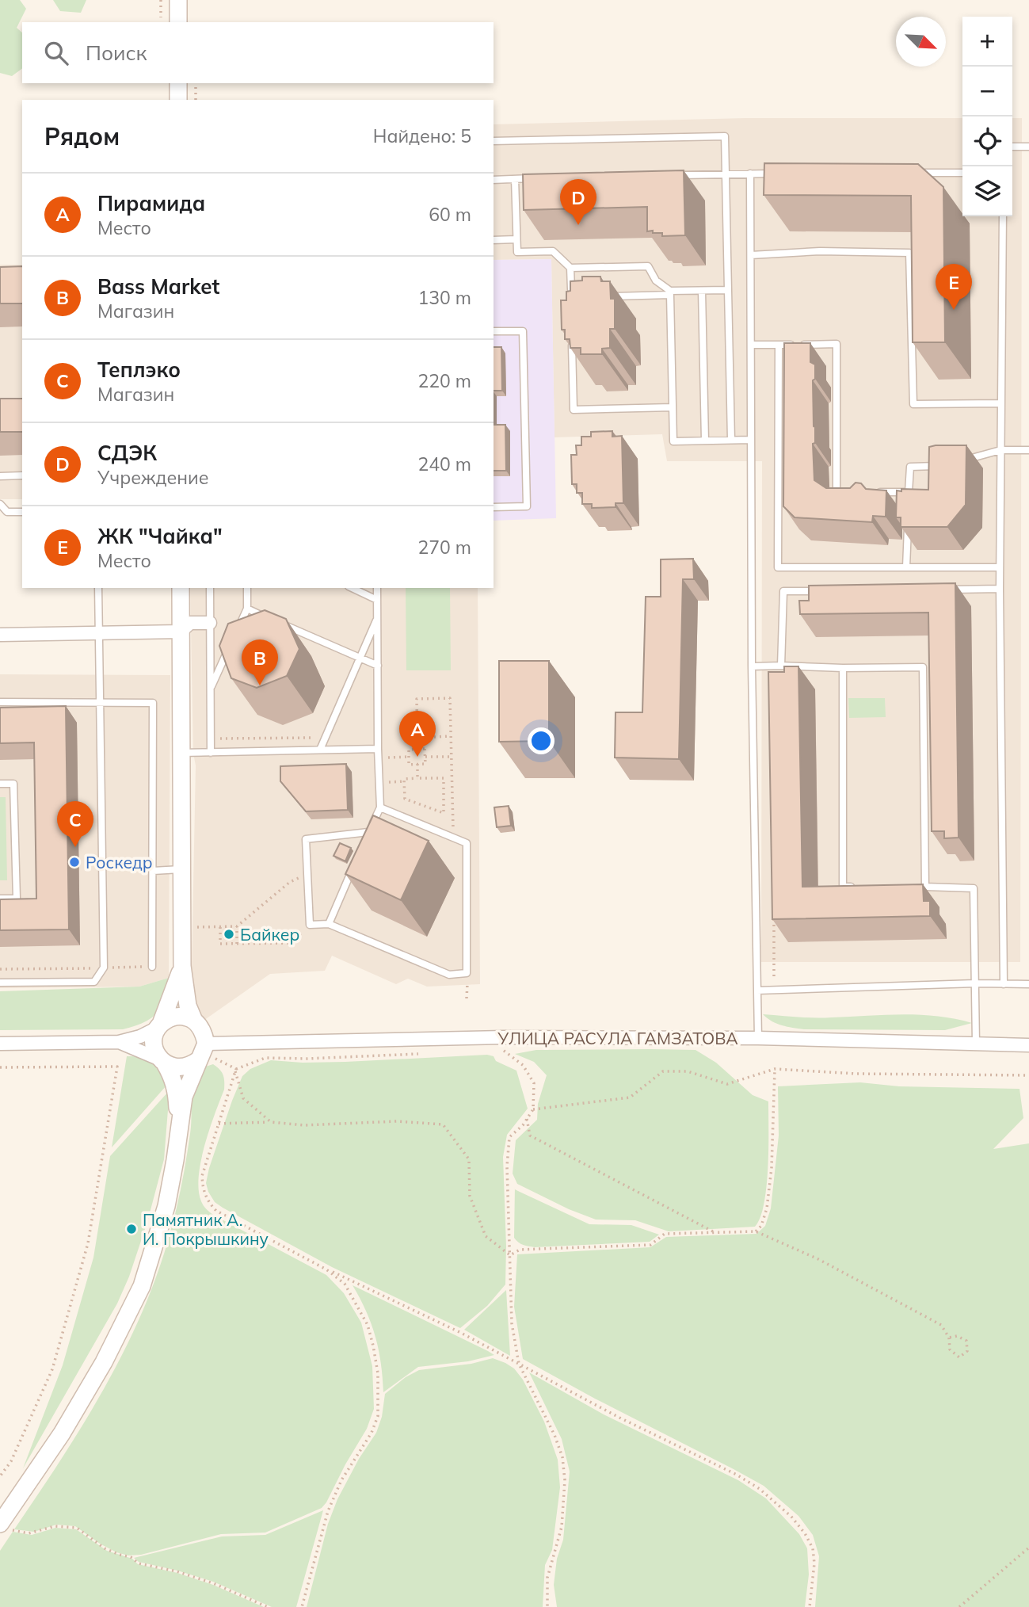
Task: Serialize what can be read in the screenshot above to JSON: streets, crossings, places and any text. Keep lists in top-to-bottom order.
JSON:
{
  "streets": {
    "street": ["УЛИЦА РАСУЛА ГАМЗАТОВА"]
  },
  "places": ["Роскедр", "Байкер", "Памятник А. И. Покрышкину"],
  "north": "bottom right",
  "page": {
    "map_buttons": ["+", "−"],
    "search": "Поиск",
    "heading": ["Рядом", "Найдено: 5"],
    "list": [
      {
        "mark": "A",
        "name": "Пирамида",
        "note": "Место",
        "value": "60 m"
      },
      {
        "mark": "B",
        "name": "Bass Market",
        "note": "Магазин",
        "value": "130 m"
      },
      {
        "mark": "C",
        "name": "Теплэко",
        "note": "Магазин",
        "value": "220 m"
      },
      {
        "mark": "D",
        "name": "СДЭК",
        "note": "Учреждение",
        "value": "240 m"
      },
      {
        "mark": "E",
        "name": "ЖК \"Чайка\"",
        "note": "Место",
        "value": "270 m"
      }
    ],
    "pins": [
      "D",
      "E",
      "B",
      "A",
      "C"
    ]
  }
}
